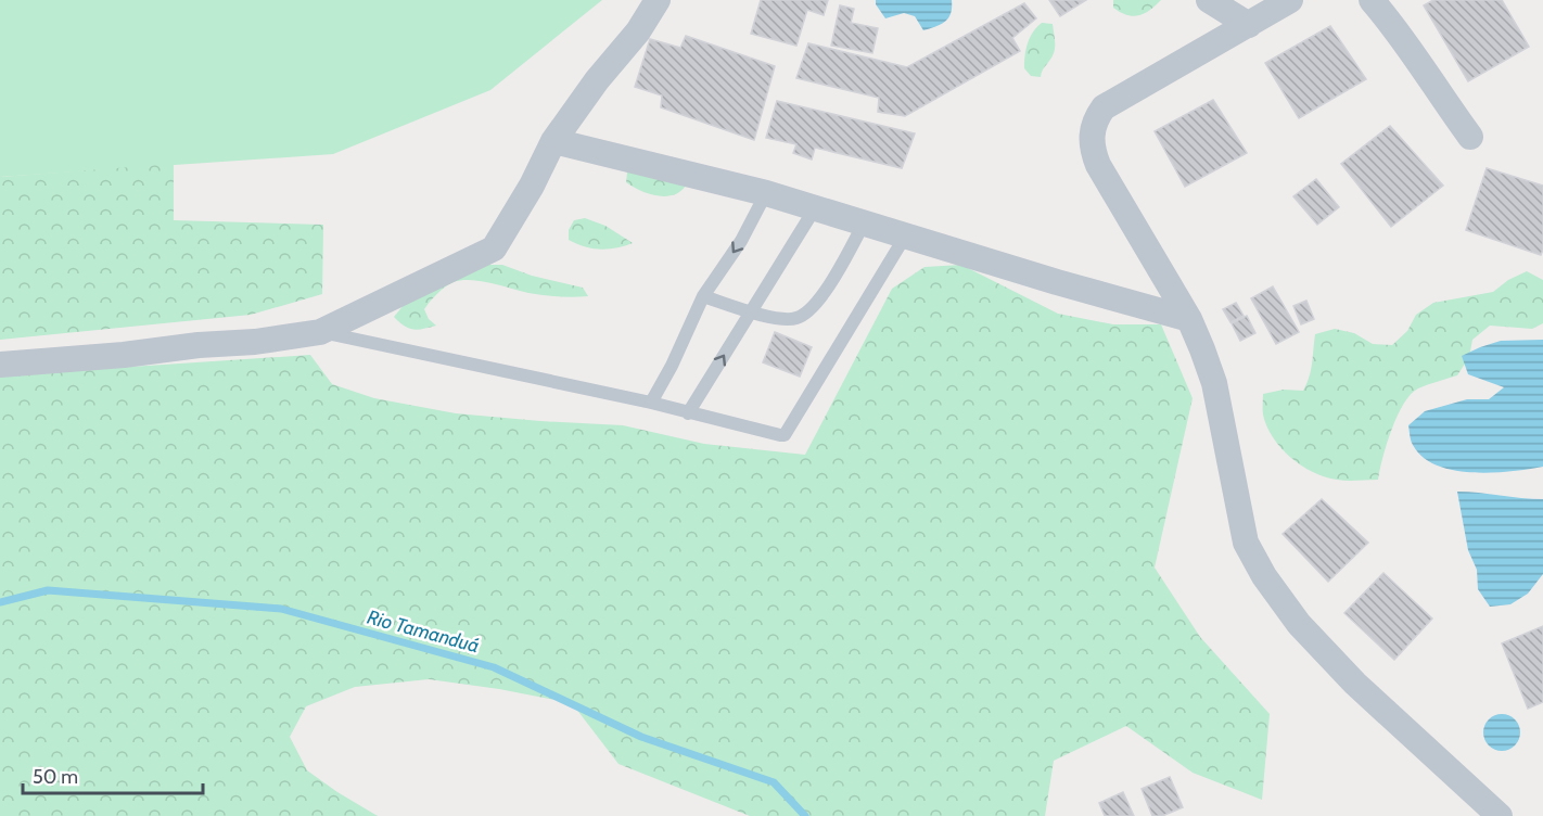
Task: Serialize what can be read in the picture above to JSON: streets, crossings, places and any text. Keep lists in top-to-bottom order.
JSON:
{
  "water": ["Rio Tamanduá"],
  "scale_bar": "50 m"
}
